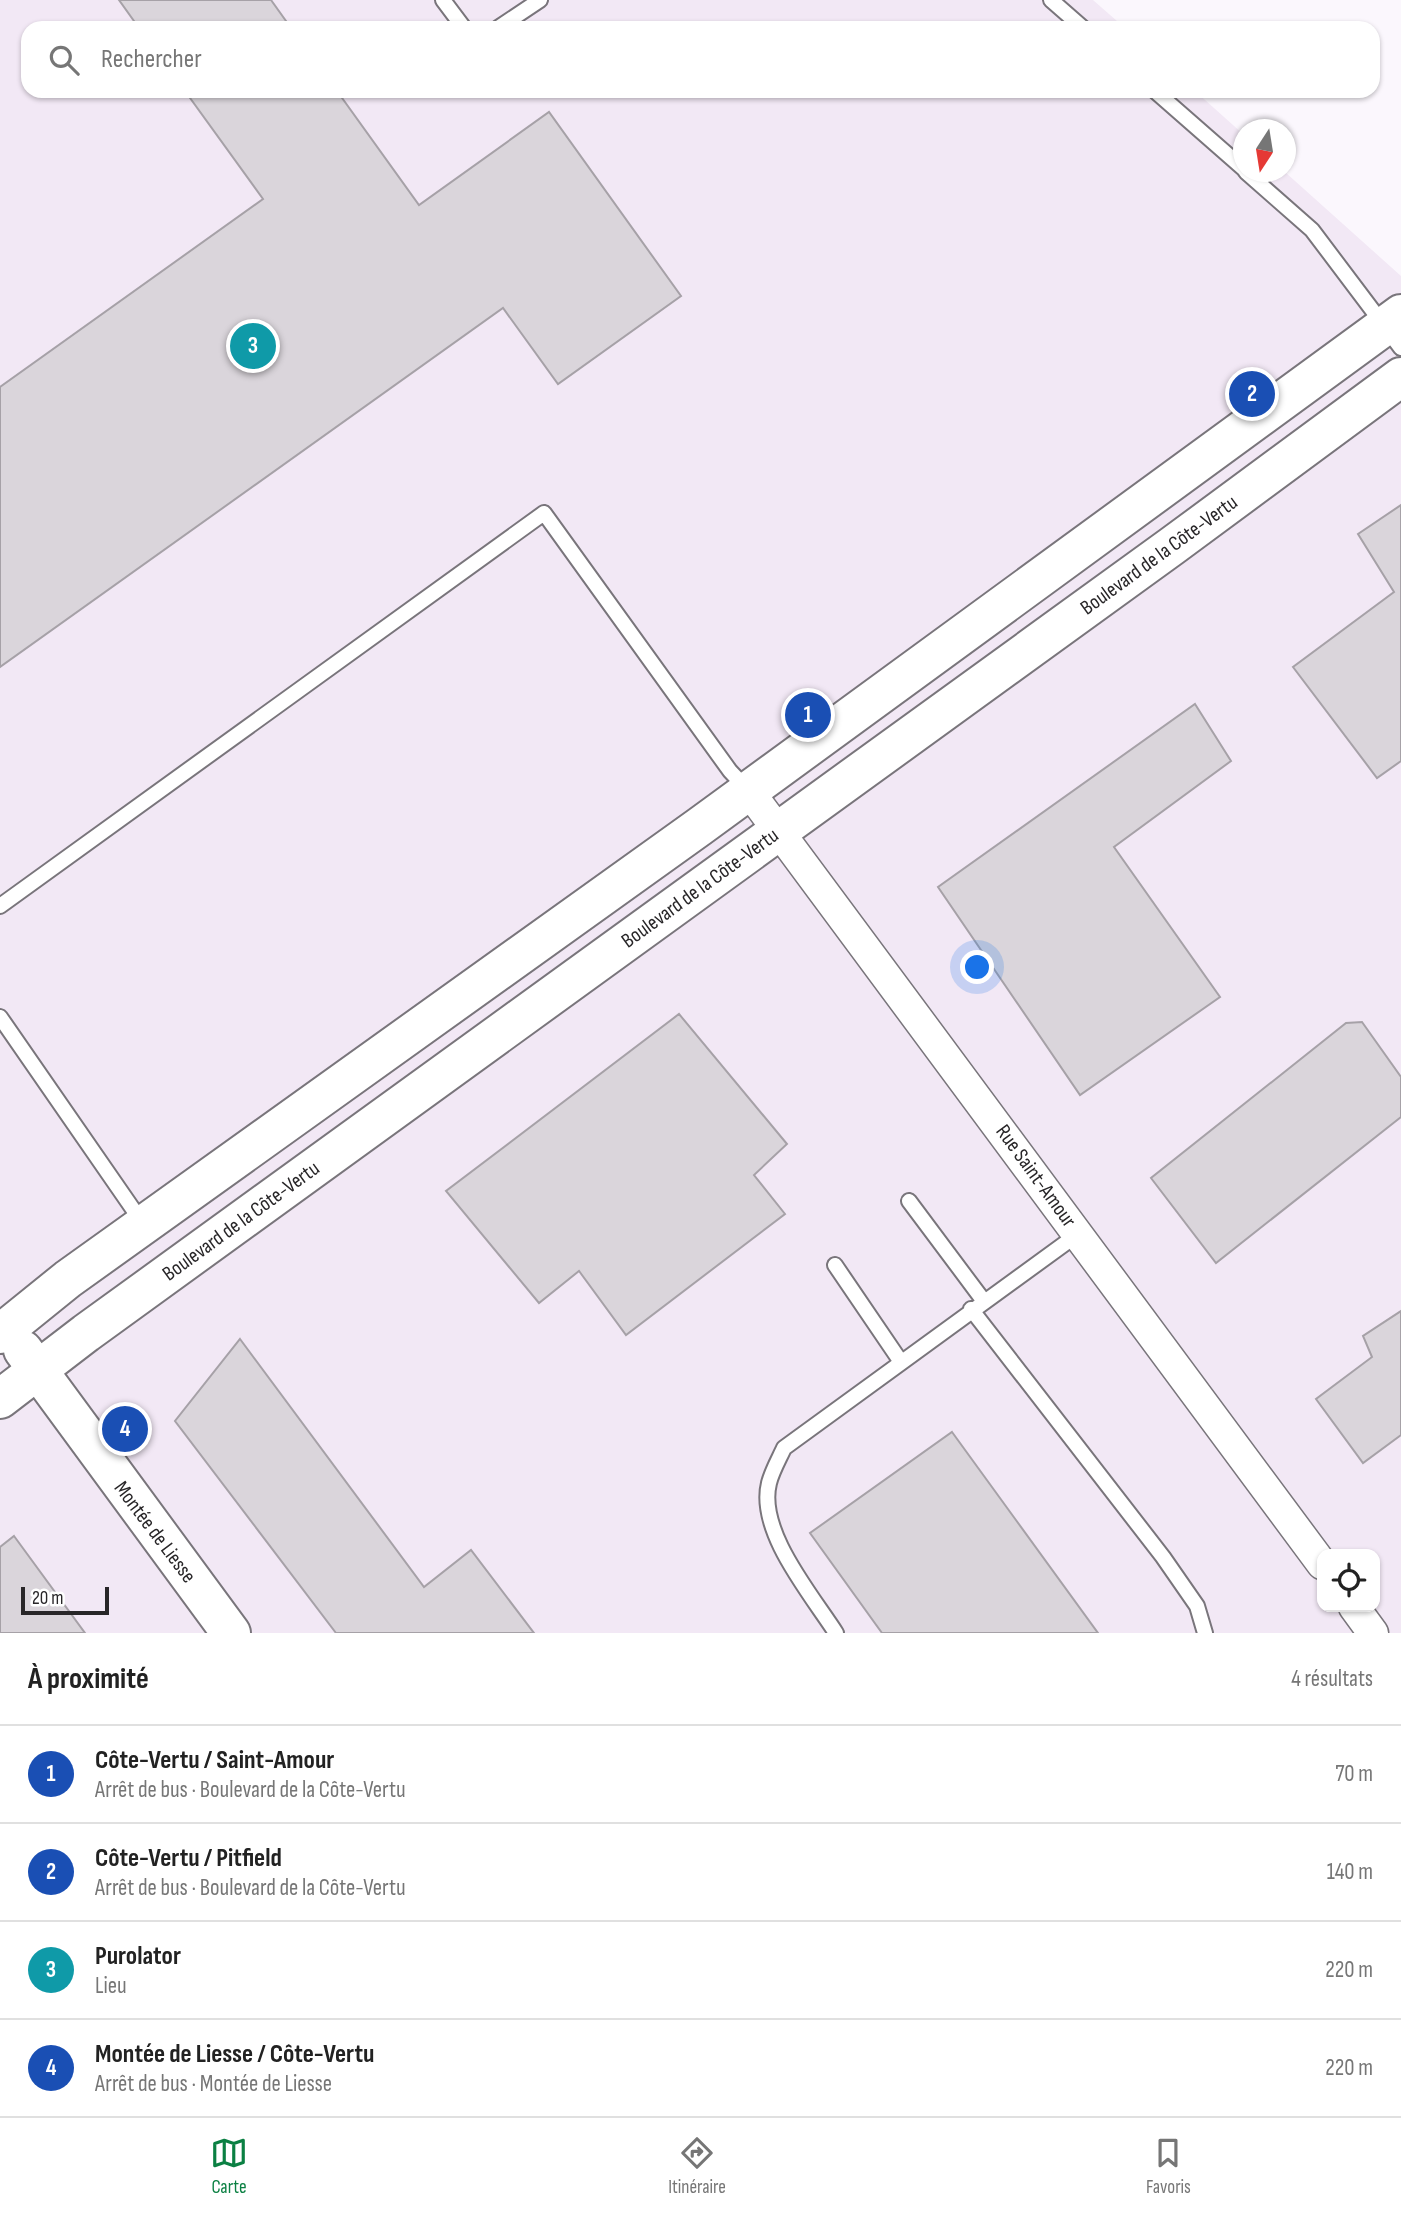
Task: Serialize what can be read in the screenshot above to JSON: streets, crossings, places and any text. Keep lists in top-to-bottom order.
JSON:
{
  "streets": {
    "street": ["Boulevard de la Côte-Vertu", "Rue Saint-Amour", "Montée de Liesse"]
  },
  "crossings": [
    ["Boulevard de la Côte-Vertu", "Rue Saint-Amour"],
    ["Boulevard de la Côte-Vertu", "Montée de Liesse"]
  ],
  "scale_bar": "20 m",
  "north": "bottom",
  "page": {
    "search": "Rechercher",
    "pins": [
      "3",
      "2",
      "1",
      "4"
    ],
    "scale": "20 m",
    "heading": ["À proximité", "4 résultats"],
    "list": [
      {
        "mark": "1",
        "name": "Côte-Vertu / Saint-Amour",
        "note": "Arrêt de bus · Boulevard de la Côte-Vertu",
        "value": "70 m"
      },
      {
        "mark": "2",
        "name": "Côte-Vertu / Pitfield",
        "note": "Arrêt de bus · Boulevard de la Côte-Vertu",
        "value": "140 m"
      },
      {
        "mark": "3",
        "name": "Purolator",
        "note": "Lieu",
        "value": "220 m"
      },
      {
        "mark": "4",
        "name": "Montée de Liesse / Côte-Vertu",
        "note": "Arrêt de bus · Montée de Liesse",
        "value": "220 m"
      }
    ],
    "nav": ["Carte", "Itinéraire", "Favoris"]
  }
}
